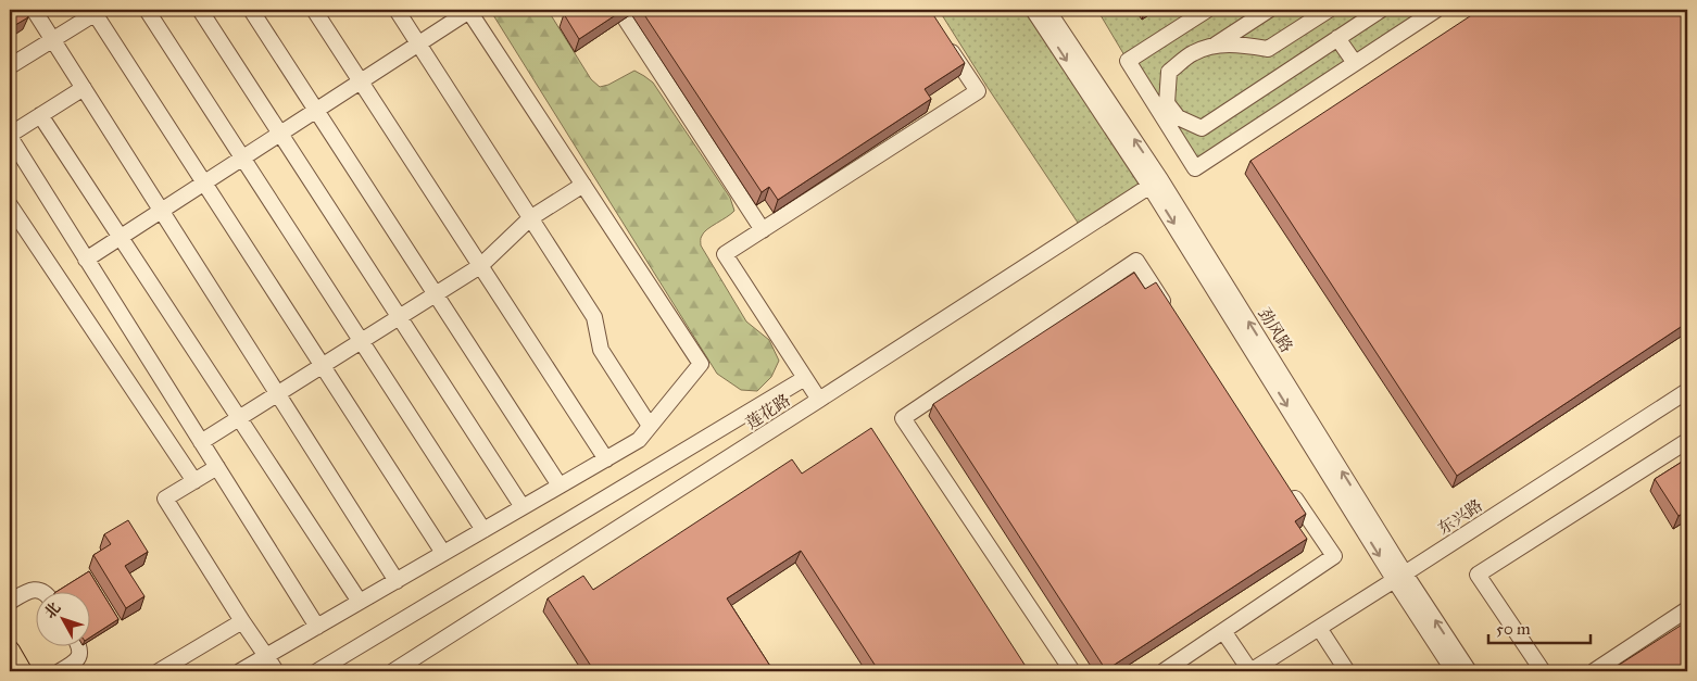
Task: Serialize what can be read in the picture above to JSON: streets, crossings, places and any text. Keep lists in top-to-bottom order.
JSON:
{
  "streets": {
    "street": ["劲风路", "莲花路", "东兴路"]
  },
  "crossings": [
    ["劲风路", "莲花路"],
    ["劲风路", "东兴路"]
  ],
  "scale_bar": "50 m",
  "north": "top left"
}
